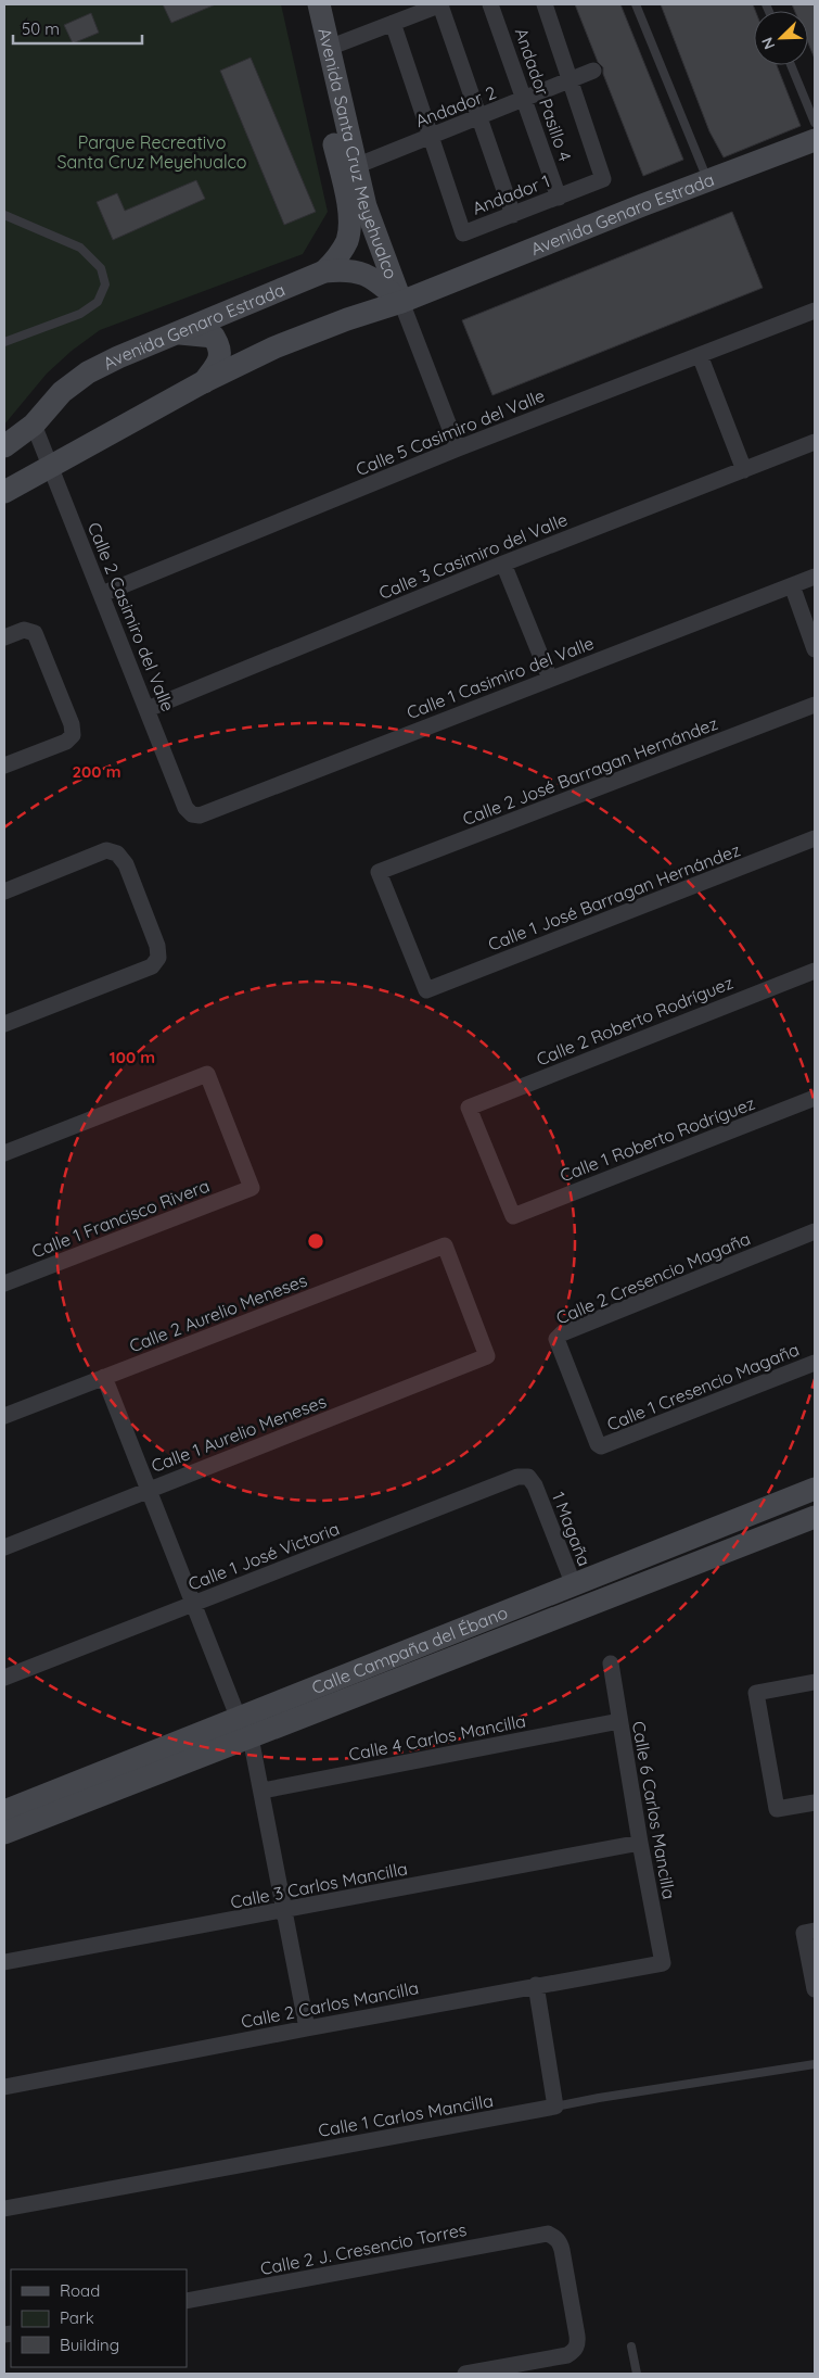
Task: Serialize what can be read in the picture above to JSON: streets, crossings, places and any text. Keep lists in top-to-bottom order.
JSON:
{
  "streets": {
    "street": [
      "Andador Pasillo 4",
      "Andador 2",
      "Avenida Santa Cruz Meyehualco",
      "Andador 1",
      "Avenida Genaro Estrada",
      "Calle 5 Casimiro del Valle",
      "Calle 3 Casimiro del Valle",
      "Calle 2 Casimiro del Valle",
      "Calle 1 Casimiro del Valle",
      "Calle 2 José Barragan Hernández",
      "Calle 1 José Barragan Hernández",
      "Calle 2 Roberto Rodríguez",
      "Calle 1 Roberto Rodríguez",
      "Calle 1 Francisco Rivera",
      "Calle 2 Cresencio Magaña",
      "Calle 2 Aurelio Meneses",
      "Calle 1 Cresencio Magaña",
      "Calle 1 Aurelio Meneses",
      "1 Magaña",
      "Calle 1 José Victoria",
      "Calle Campaña del Ébano",
      "Calle 4 Carlos Mancilla",
      "Calle 6 Carlos Mancilla",
      "Calle 3 Carlos Mancilla",
      "Calle 2 Carlos Mancilla",
      "Calle 1 Carlos Mancilla",
      "Calle 2 J. Cresencio Torres"
    ]
  },
  "crossings": [
    ["Andador Pasillo 4", "Andador 2"],
    ["Andador Pasillo 4", "Andador 1"],
    ["Andador 2", "Avenida Santa Cruz Meyehualco"],
    ["Andador 2", "Andador 1"],
    ["Avenida Santa Cruz Meyehualco", "Avenida Genaro Estrada"],
    ["Avenida Genaro Estrada", "Calle 2 Casimiro del Valle"],
    ["Calle 5 Casimiro del Valle", "Calle 2 Casimiro del Valle"],
    ["Calle 3 Casimiro del Valle", "Calle 2 Casimiro del Valle"],
    ["Calle 2 Casimiro del Valle", "Calle 1 Casimiro del Valle"],
    ["Calle 2 José Barragan Hernández", "Calle 1 José Barragan Hernández"],
    ["Calle 2 Roberto Rodríguez", "Calle 1 Roberto Rodríguez"],
    ["Calle 2 Cresencio Magaña", "Calle 1 Cresencio Magaña"],
    ["Calle 2 Aurelio Meneses", "Calle 1 Aurelio Meneses"],
    ["1 Magaña", "Calle 1 José Victoria"],
    ["1 Magaña", "Calle Campaña del Ébano"],
    ["Calle 4 Carlos Mancilla", "Calle 6 Carlos Mancilla"],
    ["Calle 6 Carlos Mancilla", "Calle 3 Carlos Mancilla"],
    ["Calle 6 Carlos Mancilla", "Calle 2 Carlos Mancilla"]
  ],
  "parks": ["Parque Recreativo Santa Cruz Meyehualco"],
  "legend": ["Road", "Park", "Building"],
  "scale_bar": "50 m",
  "north": "bottom left",
  "rings": ["200 m", "100 m"]
}
